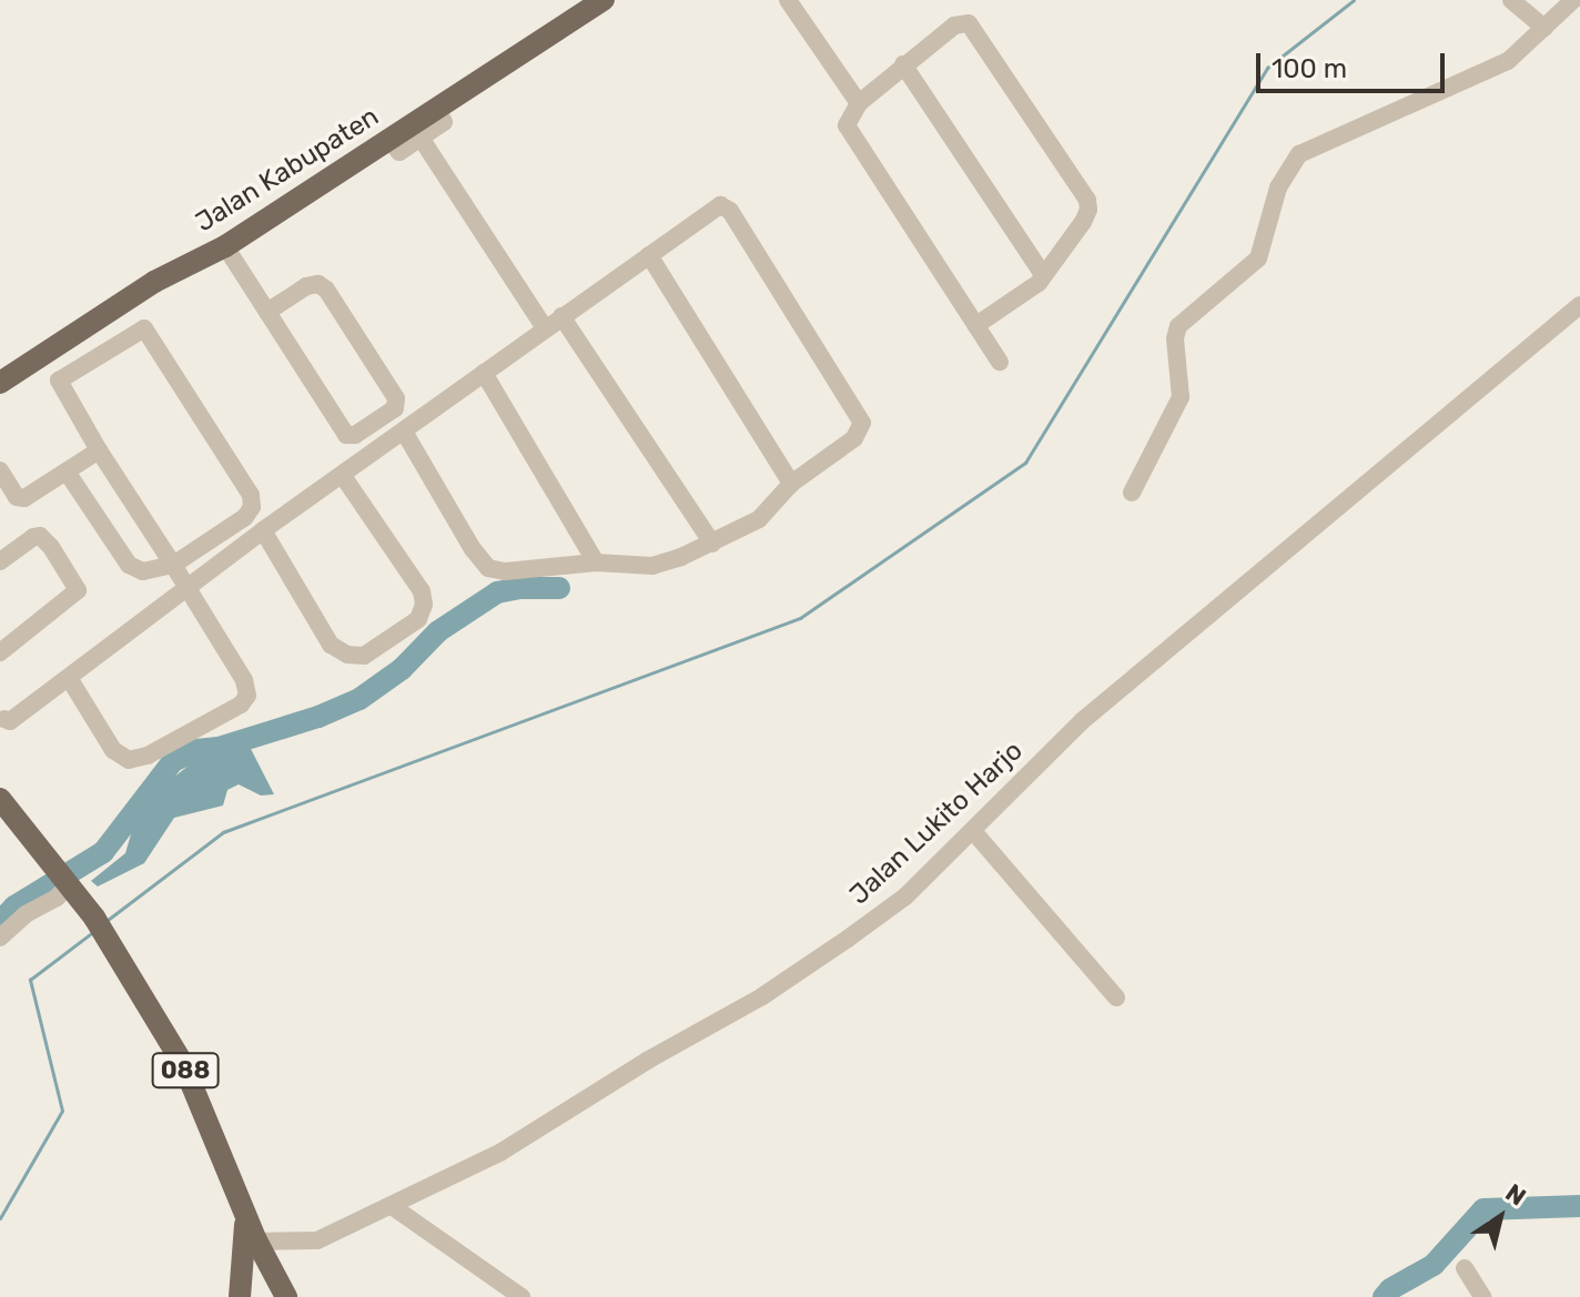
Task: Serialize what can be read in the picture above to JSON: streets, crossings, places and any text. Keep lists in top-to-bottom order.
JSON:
{
  "streets": {
    "main road": ["Jalan Kabupaten", "088"],
    "street": ["Jalan Lukito Harjo"]
  },
  "crossings": [
    ["Jalan Lukito Harjo", "088"]
  ],
  "scale_bar": "100 m",
  "north": "top right"
}
